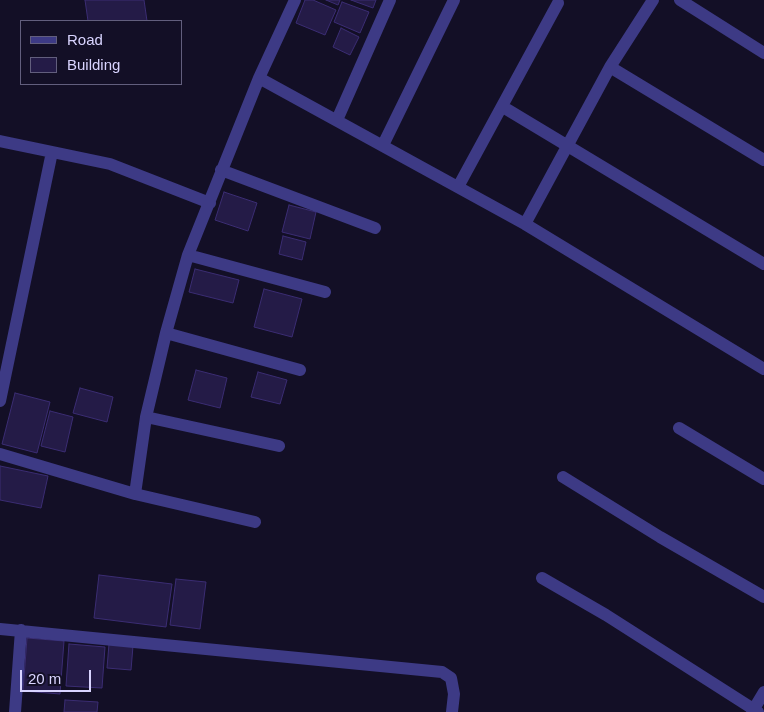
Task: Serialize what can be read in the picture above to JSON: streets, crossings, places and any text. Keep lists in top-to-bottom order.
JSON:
{
  "legend": ["Road", "Building"],
  "scale_bar": "20 m"
}
